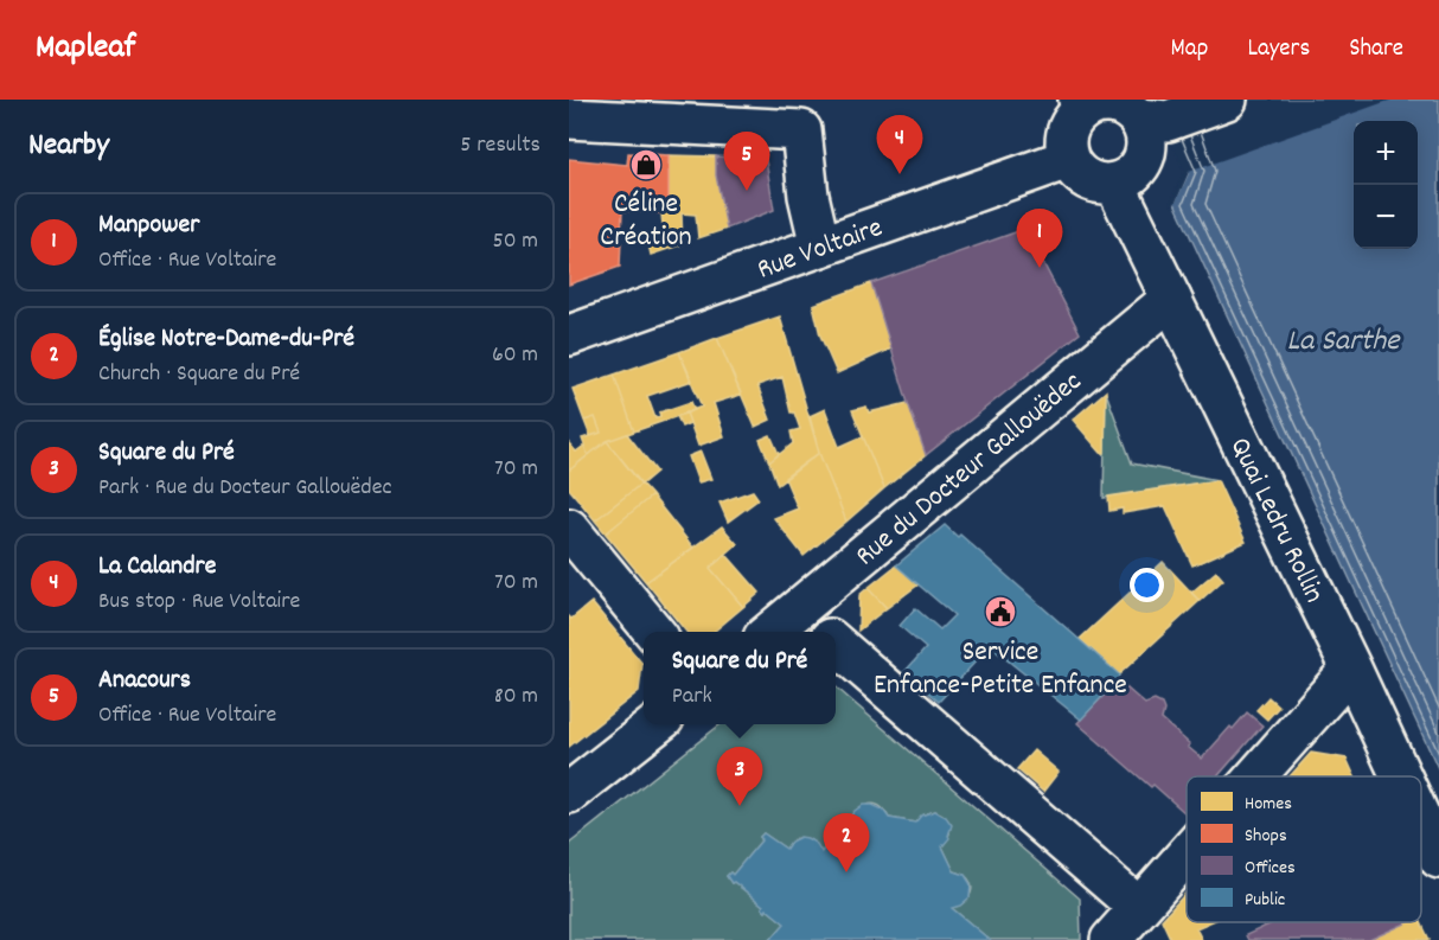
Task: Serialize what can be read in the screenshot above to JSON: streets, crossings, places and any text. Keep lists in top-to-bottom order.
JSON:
{
  "streets": {
    "street": ["Rue Voltaire", "Rue du Docteur Gallouëdec", "Quai Ledru Rollin"]
  },
  "crossings": [
    ["Rue Voltaire", "Quai Ledru Rollin"],
    ["Rue du Docteur Gallouëdec", "Quai Ledru Rollin"]
  ],
  "water": ["La Sarthe"],
  "places": {
    "shop": ["Céline Création"],
    "public building": ["Service Enfance-Petite Enfance"]
  },
  "legend": [
    "Homes",
    "Shops",
    "Offices",
    "Public"
  ],
  "page": {
    "header": "Mapleaf",
    "nav": ["Map", "Layers", "Share"],
    "heading": ["Nearby", "5 results"],
    "pins": [
      "4",
      "5",
      "1",
      "3",
      "2"
    ],
    "map_buttons": ["+", "−"],
    "list": [
      {
        "mark": "1",
        "name": "Manpower",
        "note": "Office · Rue Voltaire",
        "value": "50 m"
      },
      {
        "mark": "2",
        "name": "Église Notre-Dame-du-Pré",
        "note": "Church · Square du Pré",
        "value": "60 m"
      },
      {
        "mark": "3",
        "name": "Square du Pré",
        "note": "Park · Rue du Docteur Gallouëdec",
        "value": "70 m"
      },
      {
        "mark": "4",
        "name": "La Calandre",
        "note": "Bus stop · Rue Voltaire",
        "value": "70 m"
      },
      {
        "mark": "5",
        "name": "Anacours",
        "note": "Office · Rue Voltaire",
        "value": "80 m"
      }
    ],
    "popup": ["Square du Pré", "Park"]
  }
}
